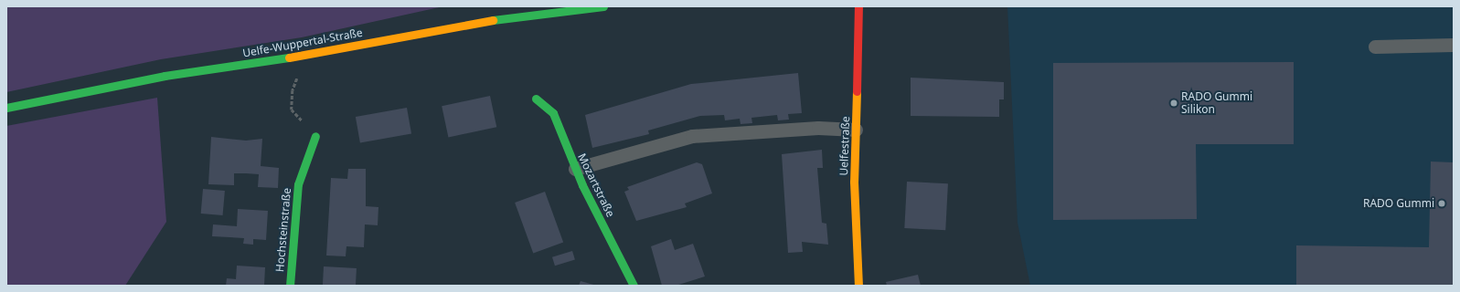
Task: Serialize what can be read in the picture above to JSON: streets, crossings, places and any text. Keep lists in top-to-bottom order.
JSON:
{
  "streets": {
    "street": [
      "Uelfe-Wuppertal-Straße",
      "Uelfestraße",
      "Mozartstraße",
      "Hochsteinstraße"
    ]
  },
  "places": ["RADO Gummi Silikon", "RADO Gummi"]
}
